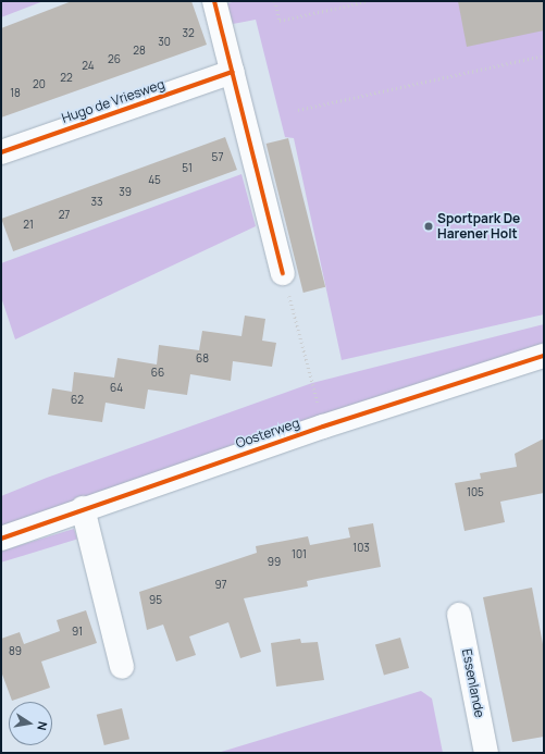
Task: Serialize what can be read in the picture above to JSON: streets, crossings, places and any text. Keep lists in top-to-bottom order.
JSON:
{
  "streets": {
    "street": ["Hugo de Vriesweg", "Oosterweg", "Essenlande"]
  },
  "places": ["Sportpark De Harener Holt"],
  "house_numbers": [
    "32",
    "30",
    "28",
    "26",
    "24",
    "22",
    "20",
    "18",
    "57",
    "51",
    "45",
    "39",
    "33",
    "27",
    "21",
    "68",
    "66",
    "64",
    "62",
    "105",
    "103",
    "101",
    "99",
    "97",
    "95",
    "91",
    "89"
  ],
  "north": "right"
}
